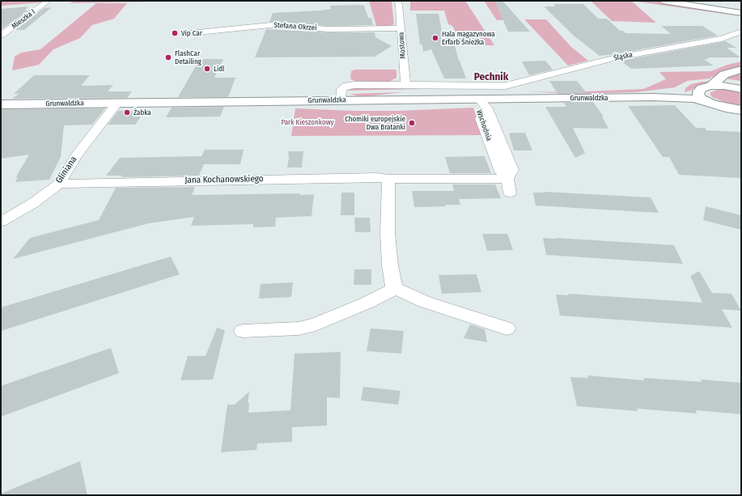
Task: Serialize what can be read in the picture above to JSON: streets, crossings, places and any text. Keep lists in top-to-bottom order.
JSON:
{
  "streets": {
    "street": [
      "Mieszka I",
      "Stefana Okrzei",
      "Mostowa",
      "Śląska",
      "Grunwaldzka",
      "Wschodnia",
      "Gliniana",
      "Jana Kochanowskiego"
    ]
  },
  "crossings": [
    ["Stefana Okrzei", "Mostowa"],
    ["Mostowa", "Śląska"],
    ["Śląska", "Grunwaldzka"],
    ["Grunwaldzka", "Wschodnia"],
    ["Grunwaldzka", "Gliniana"],
    ["Wschodnia", "Jana Kochanowskiego"],
    ["Gliniana", "Jana Kochanowskiego"]
  ],
  "districts": ["Pechnik"],
  "parks": ["Park Kieszonkowy"],
  "places": [
    "Vip Car",
    "Hala magazynowa Erfarb Śnieżka",
    "FlashCar Detailing",
    "Lidl",
    "Żabka",
    "Chomiki europejskie Dwa Bratanki"
  ]
}
